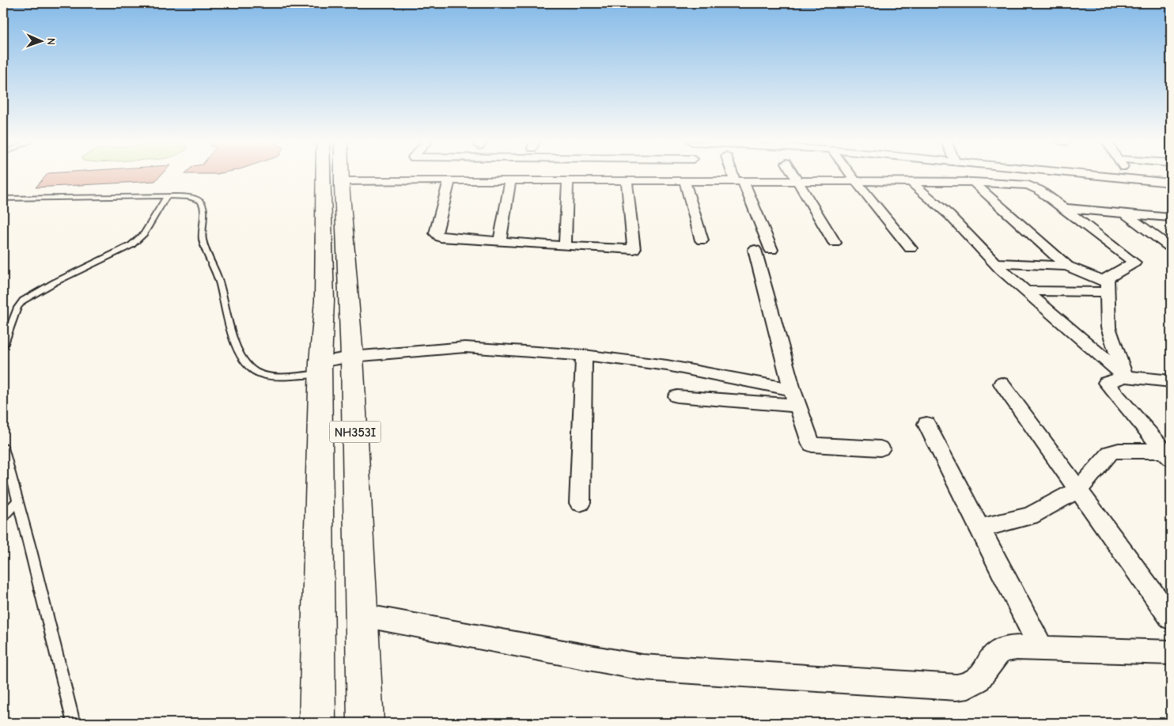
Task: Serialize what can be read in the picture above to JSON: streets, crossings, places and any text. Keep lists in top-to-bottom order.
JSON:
{
  "streets": {
    "highway": ["NH353I"]
  },
  "north": "right"
}
